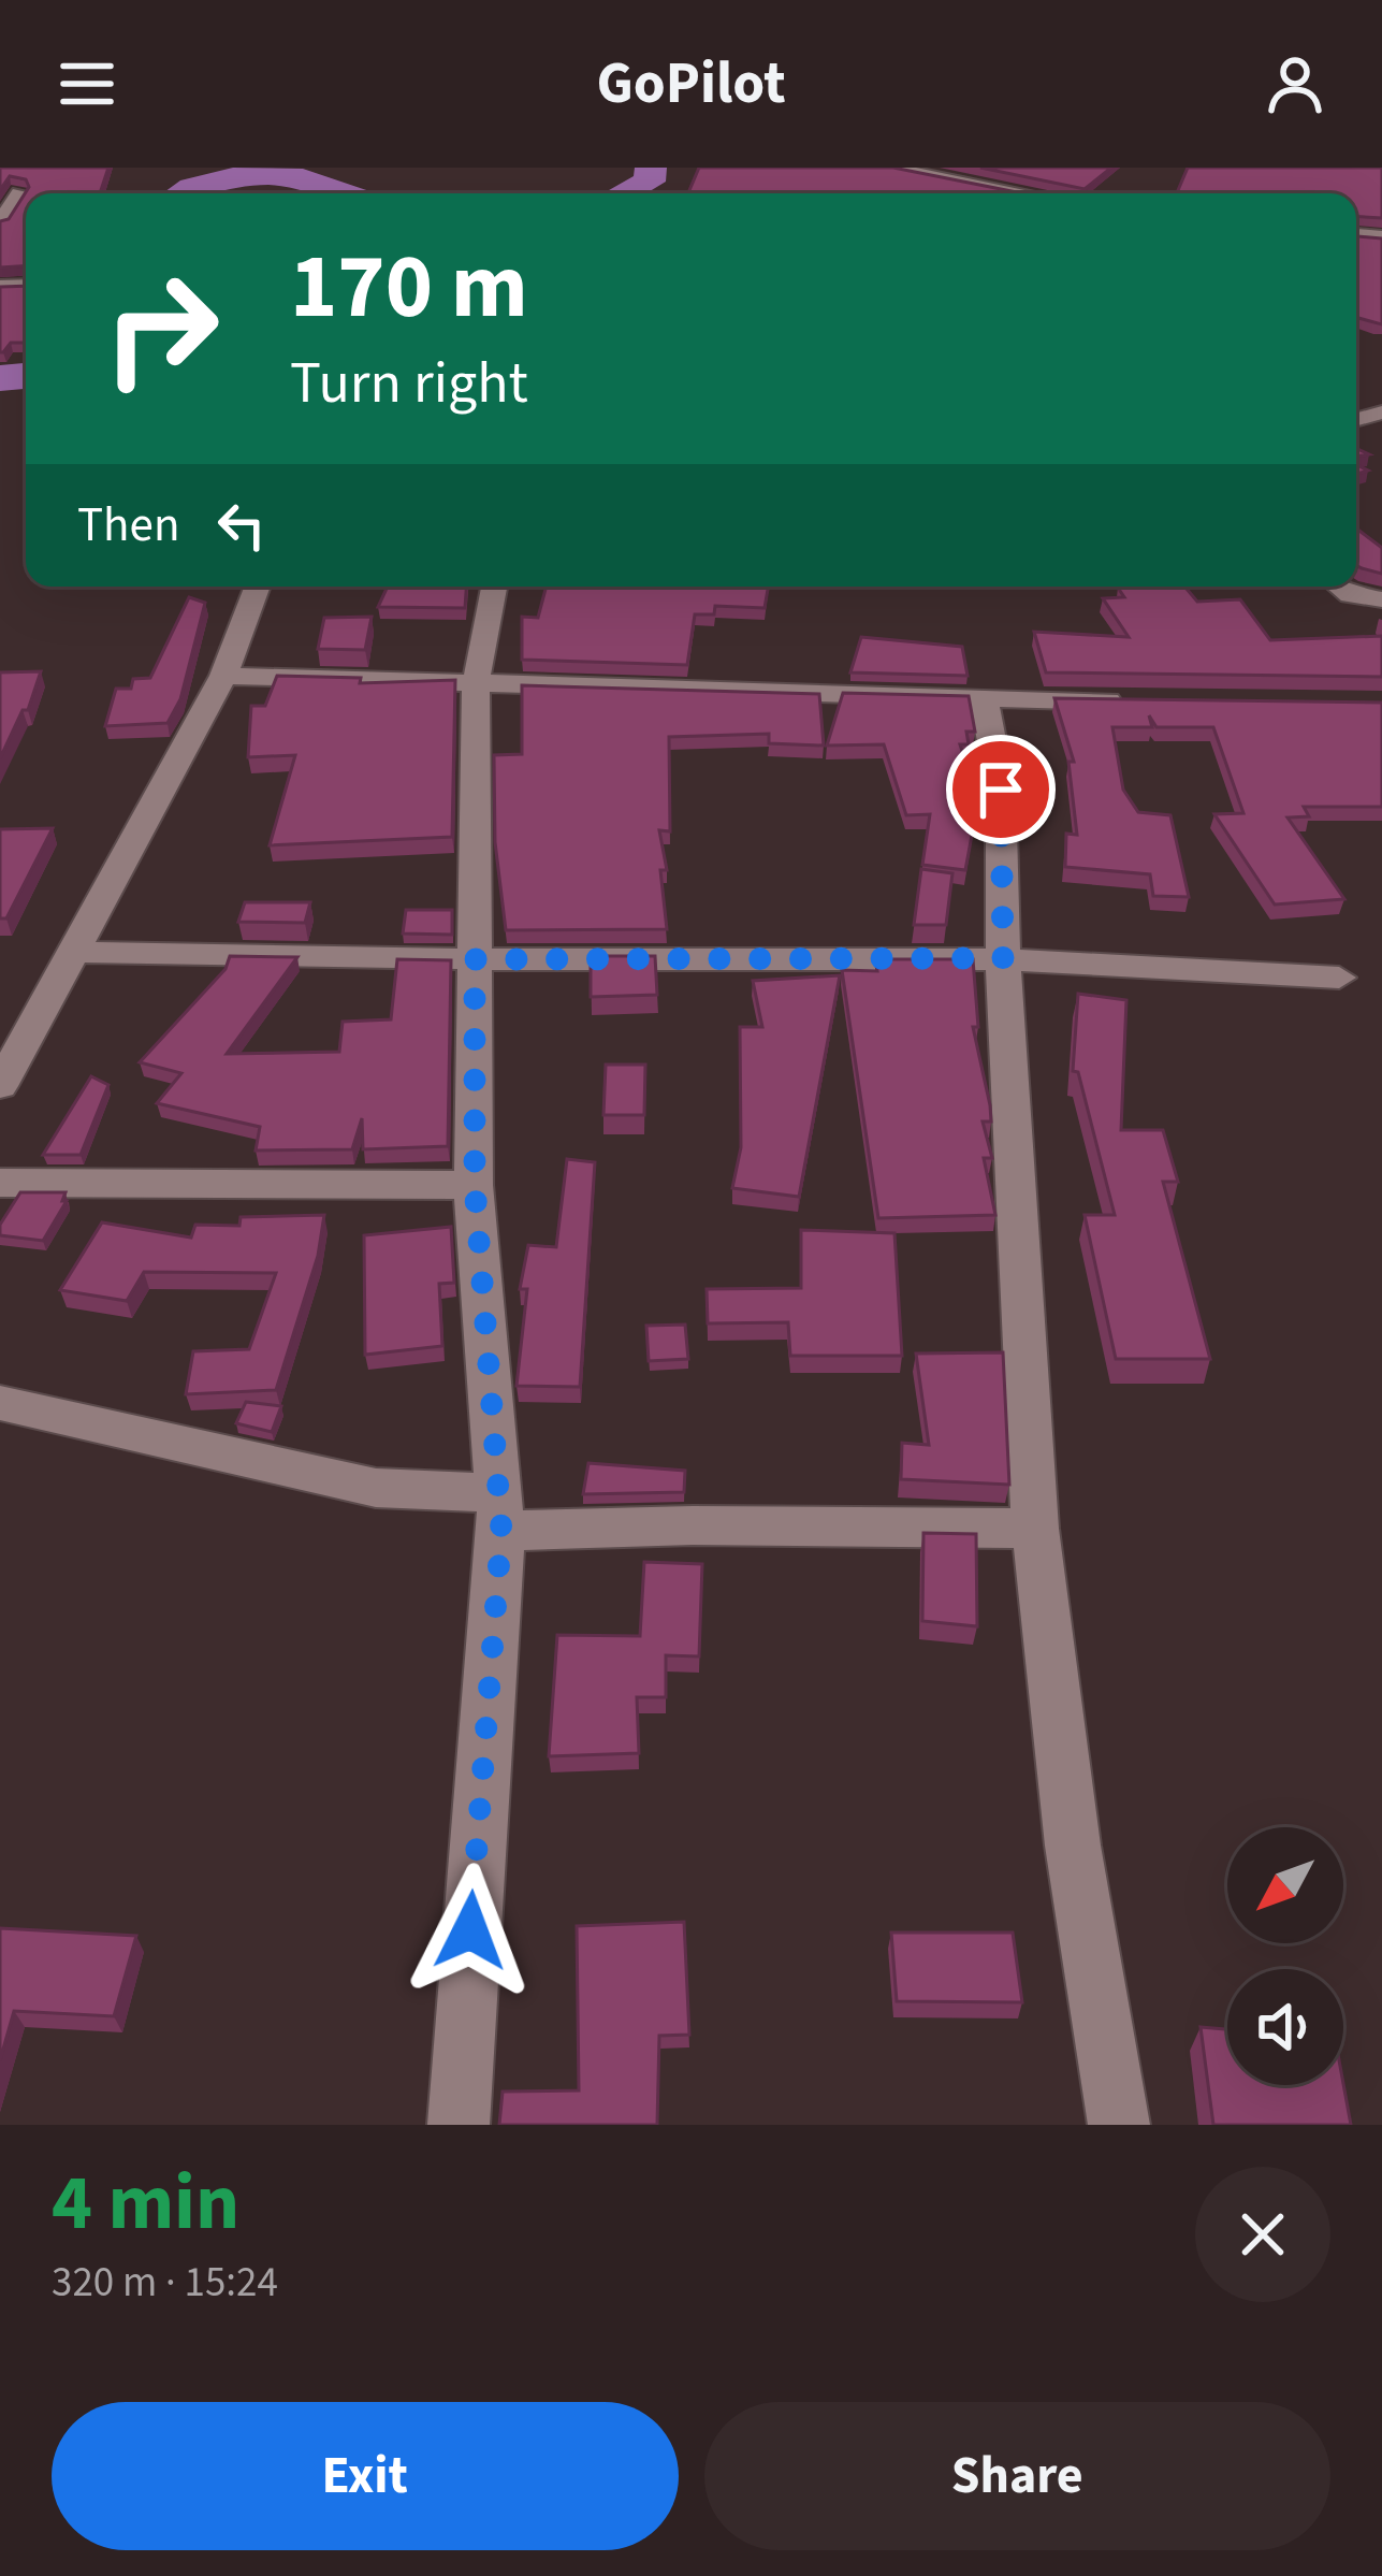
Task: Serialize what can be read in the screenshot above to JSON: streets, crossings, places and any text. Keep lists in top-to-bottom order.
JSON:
{
  "north": "bottom left",
  "page": {
    "header": "GoPilot",
    "turn": ["170 m", "Turn right"],
    "then": "Then",
    "heading": ["4 min", "320 m · 15:24"],
    "buttons": ["Exit", "Share"]
  }
}
